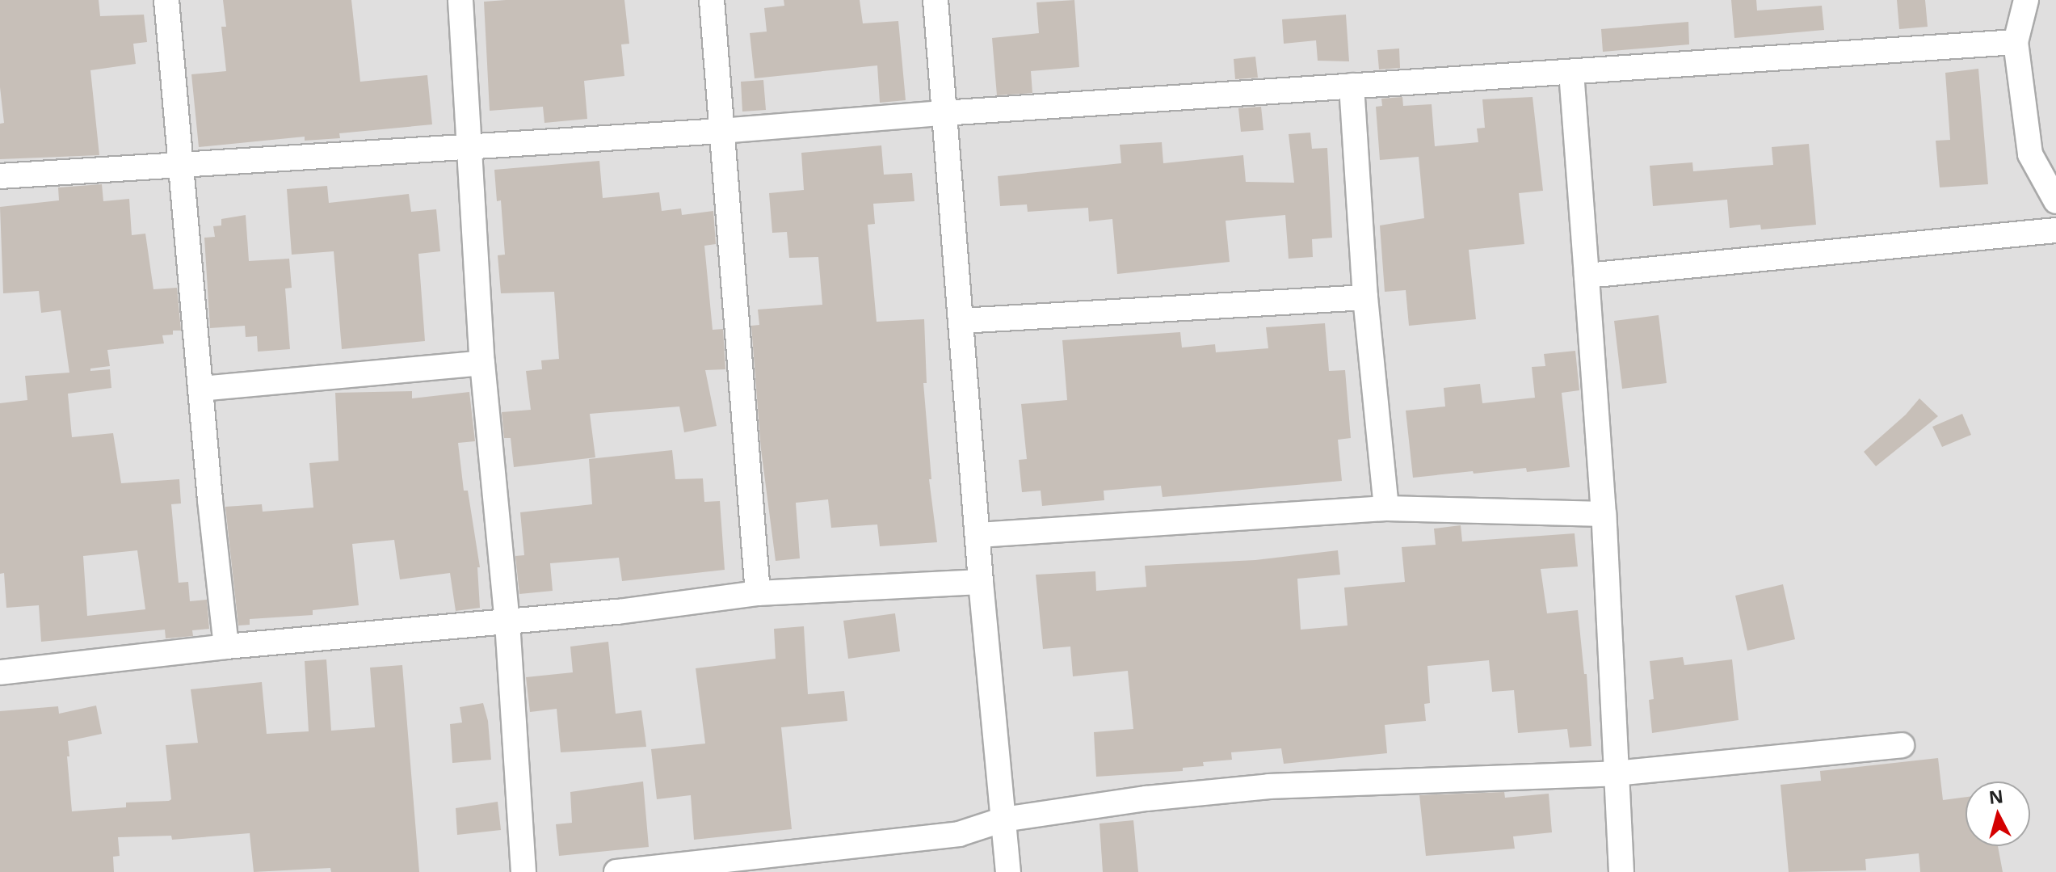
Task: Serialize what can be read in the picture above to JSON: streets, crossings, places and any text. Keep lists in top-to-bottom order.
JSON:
{
  "north": "top"
}
